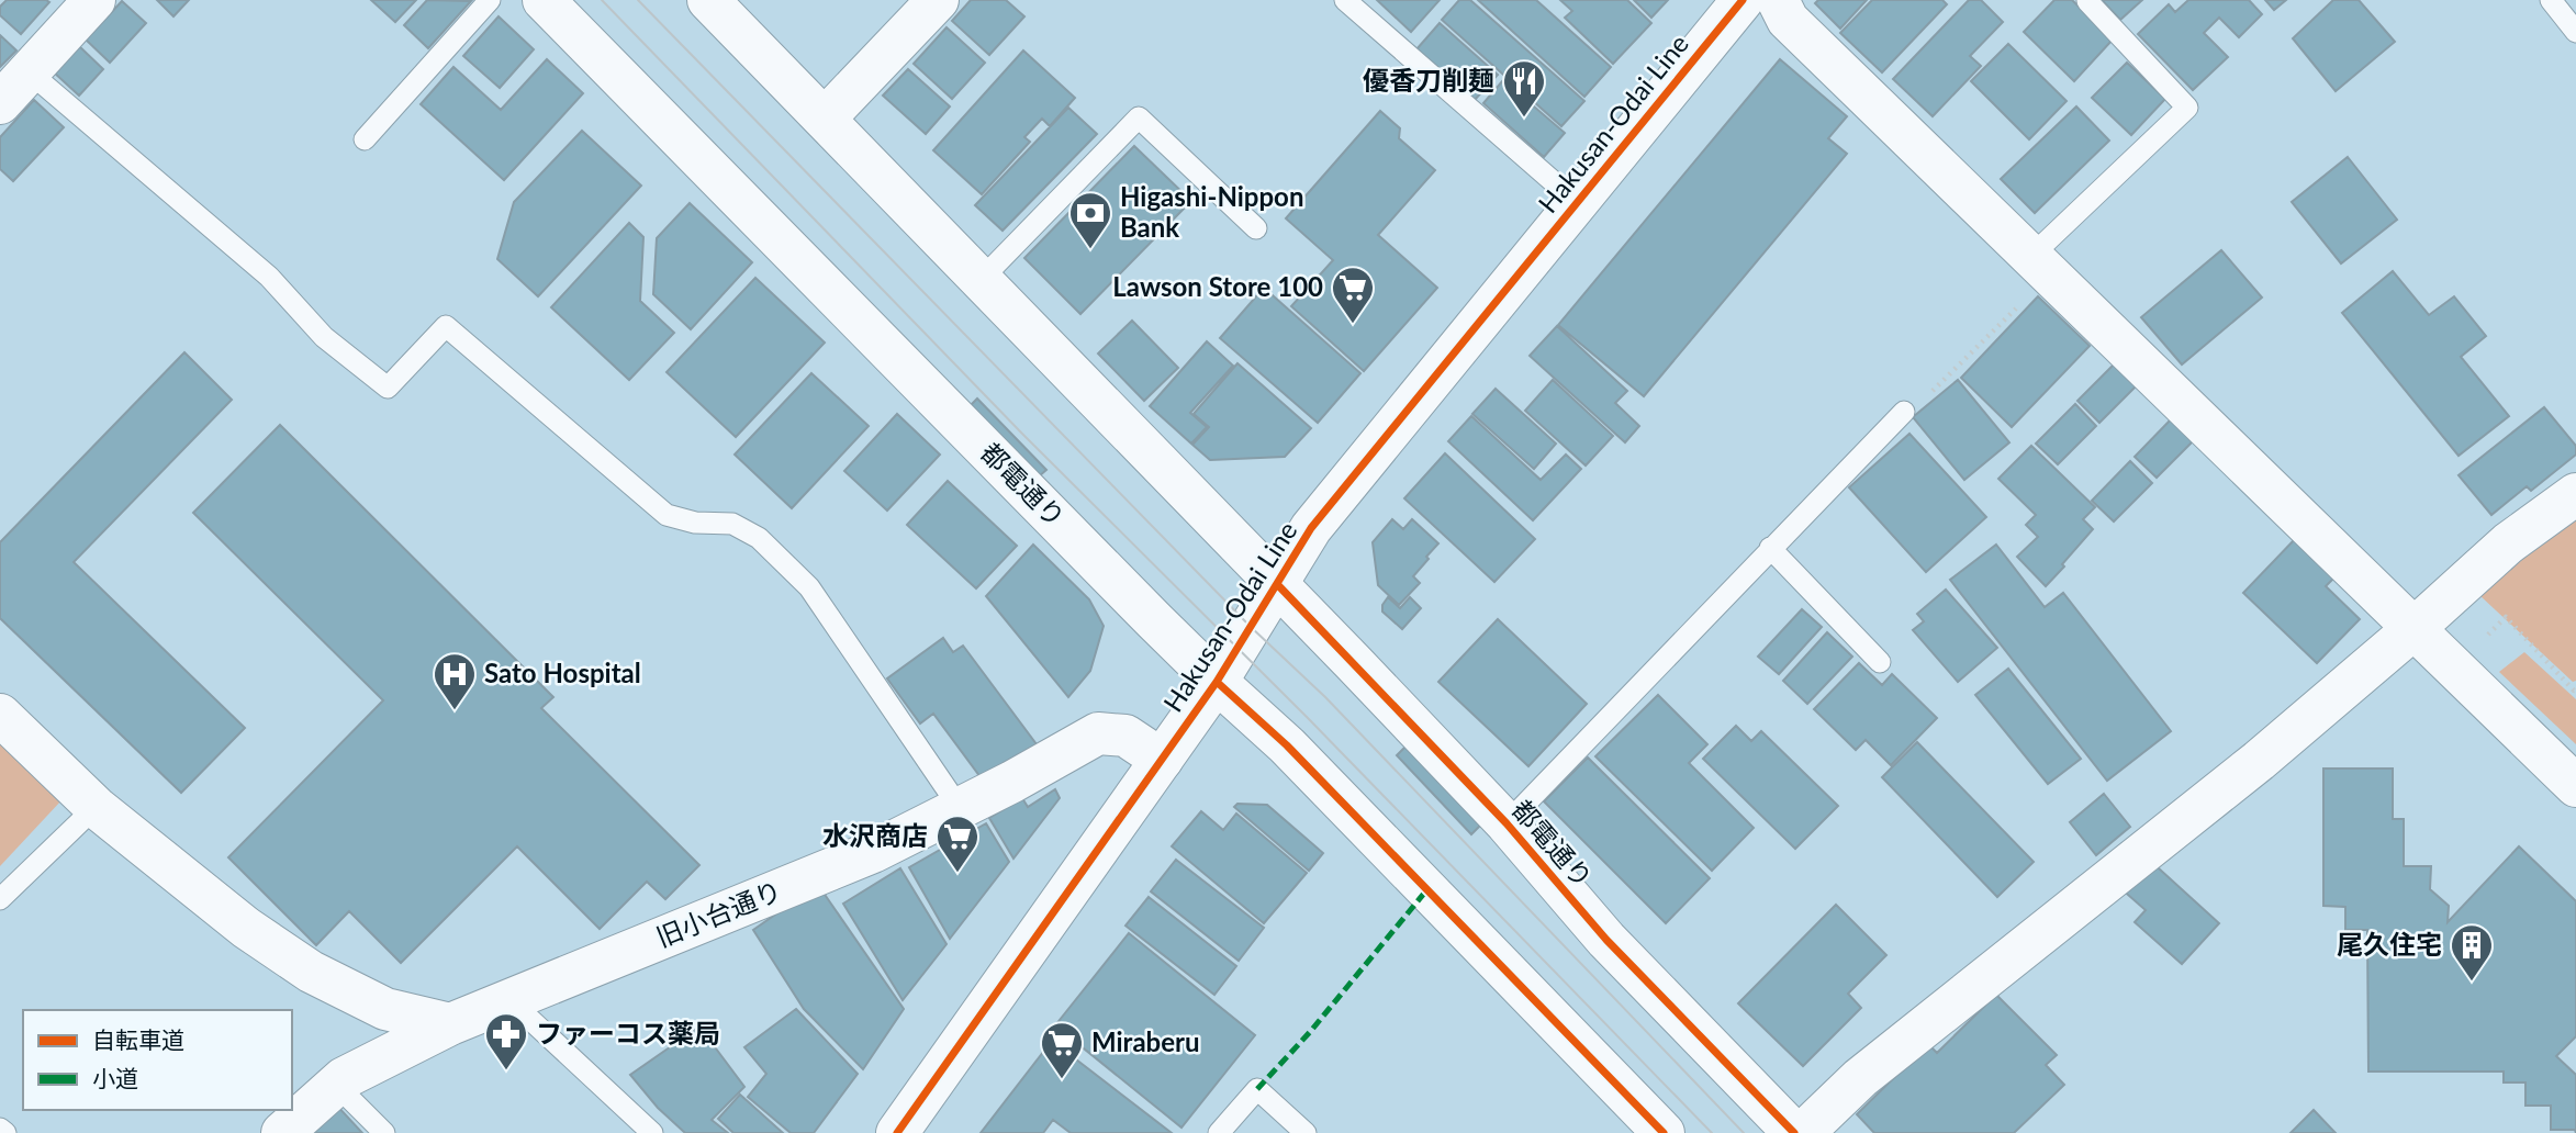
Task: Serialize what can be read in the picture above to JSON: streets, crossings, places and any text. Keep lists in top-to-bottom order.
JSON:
{
  "streets": {
    "main road": ["Hakusan-Odai Line", "都電通り", "旧小台通り"]
  },
  "crossings": [
    ["Hakusan-Odai Line", "都電通り"],
    ["Hakusan-Odai Line", "旧小台通り"]
  ],
  "places": {
    "restaurant": ["優香刀削麺"],
    "bank": ["Higashi-Nippon Bank"],
    "supermarket": ["Lawson Store 100", "水沢商店", "Miraberu"],
    "hospital": ["Sato Hospital"],
    "building": ["尾久住宅"],
    "pharmacy": ["ファーコス薬局"]
  },
  "legend": ["自転車道", "小道"]
}
